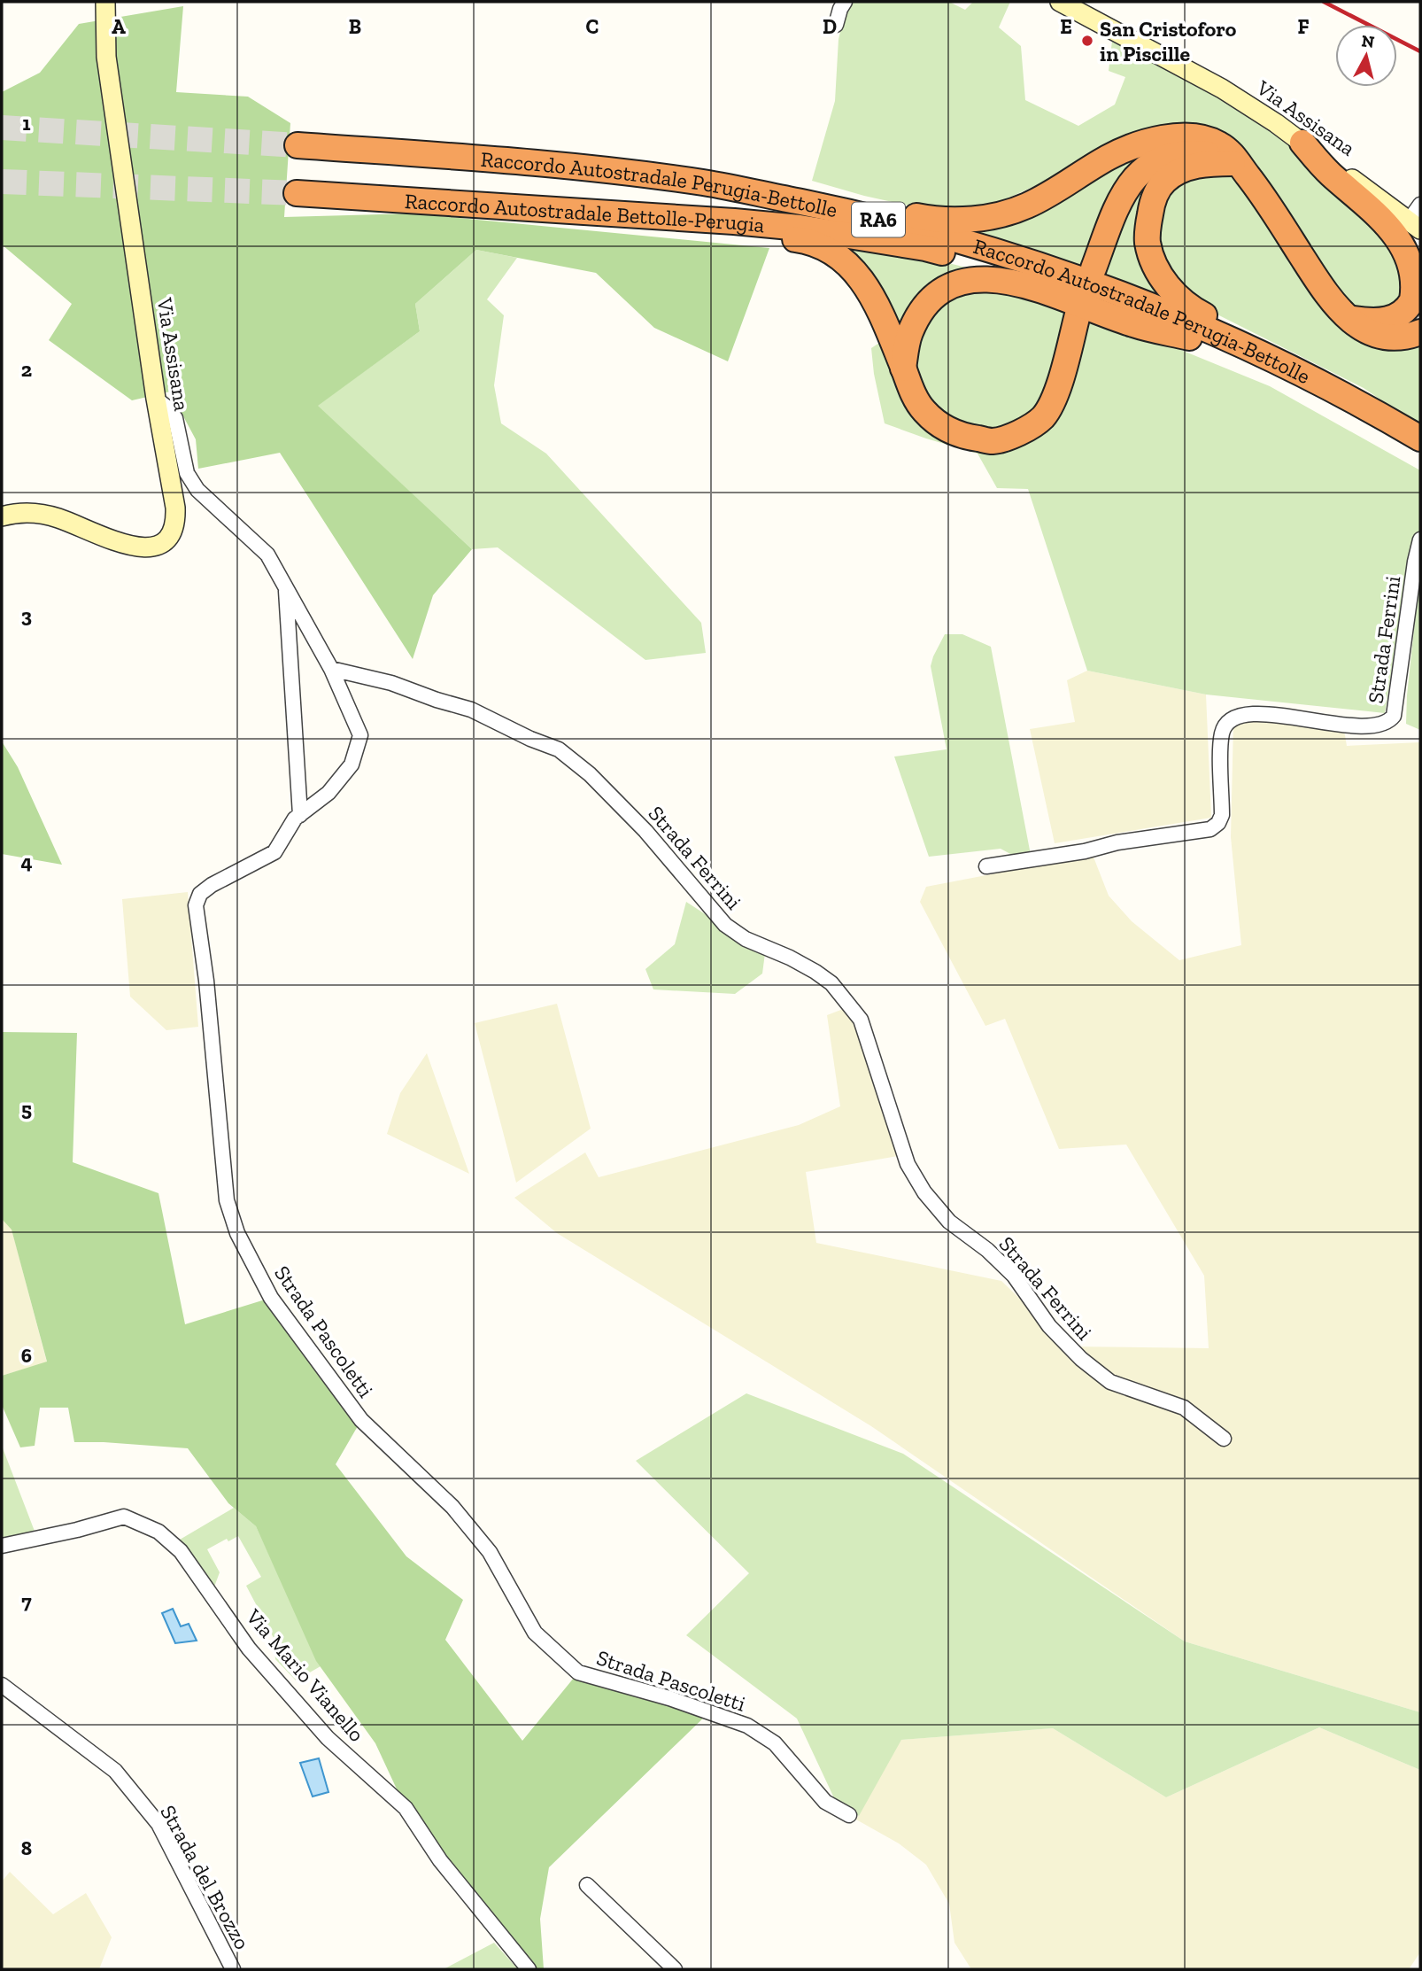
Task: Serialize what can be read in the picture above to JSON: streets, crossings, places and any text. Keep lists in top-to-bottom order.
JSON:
{
  "streets": {
    "highway": ["Raccordo Autostradale Perugia-Bettolle", "Raccordo Autostradale Bettolle-Perugia", "RA6"],
    "main road": ["Via Assisana"],
    "street": [
      "Strada Ferrini",
      "Strada Pascoletti",
      "Via Mario Vianello",
      "Strada del Brozzo"
    ]
  },
  "crossings": [
    ["Strada Ferrini", "Strada Pascoletti"]
  ],
  "places": ["San Cristoforo in Piscille"],
  "north": "top",
  "grid": {
    "columns": [
      "A",
      "B",
      "C",
      "D",
      "E",
      "F"
    ],
    "rows": [
      "1",
      "2",
      "3",
      "4",
      "5",
      "6",
      "7",
      "8"
    ]
  }
}
